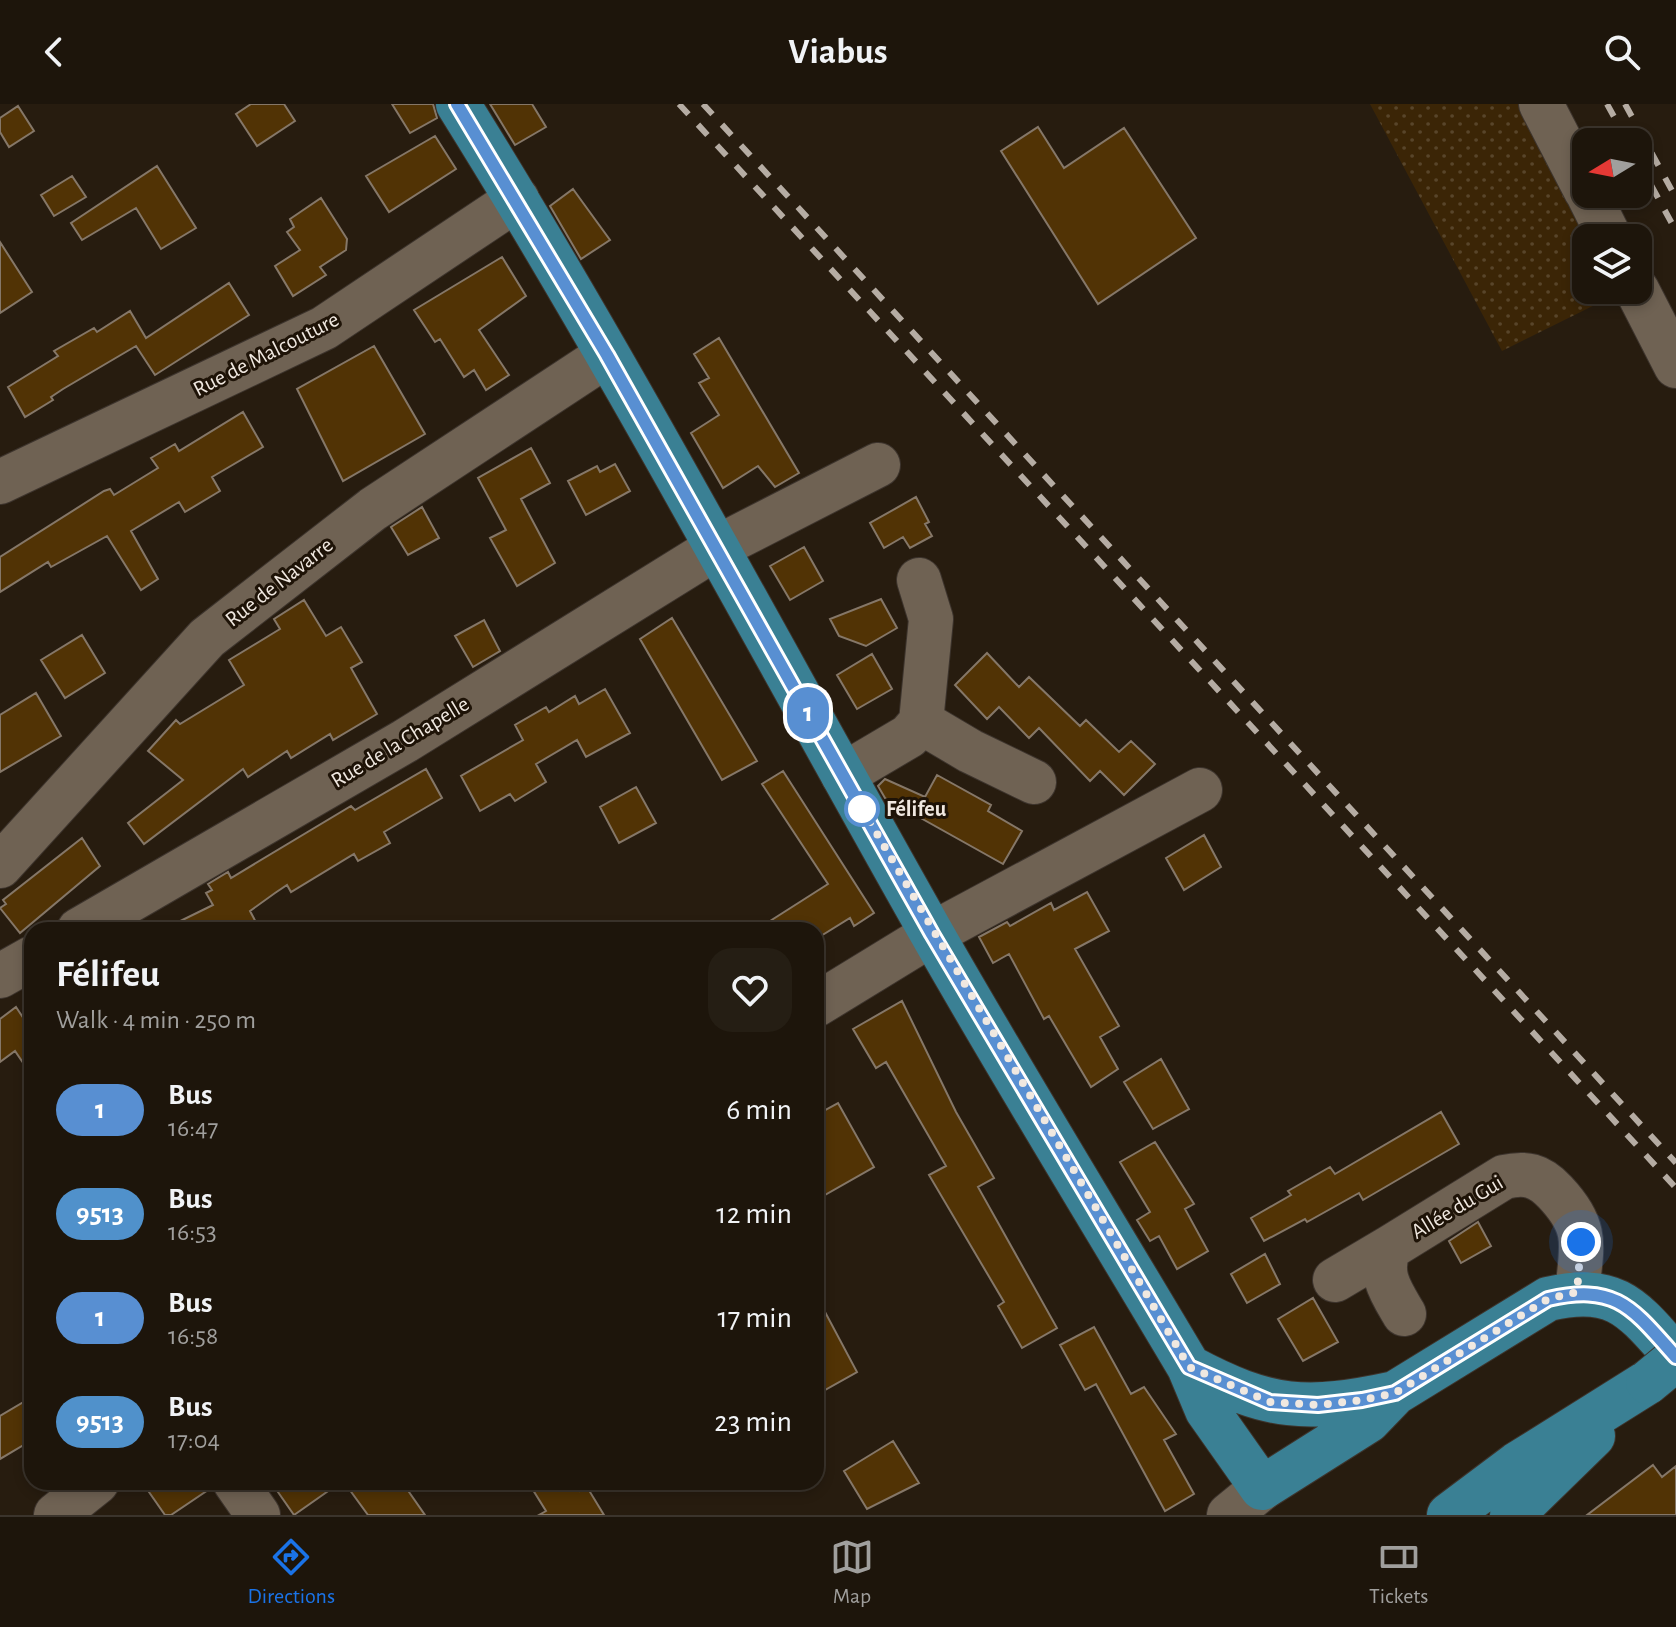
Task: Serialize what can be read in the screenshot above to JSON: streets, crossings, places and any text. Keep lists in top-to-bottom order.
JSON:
{
  "streets": {
    "street": [
      "Rue de Malcouture",
      "Rue de Navarre",
      "Rue de la Chapelle",
      "Allée du Gui"
    ]
  },
  "places": ["Félifeu"],
  "lines": ["bus line 1"],
  "north": "left",
  "page": {
    "header": "Viabus",
    "on_map": "1",
    "heading": ["Félifeu", "Walk · 4 min · 250 m"],
    "list": [
      {
        "mark": "1",
        "name": "Bus",
        "note": "16:47",
        "value": "6 min"
      },
      {
        "mark": "9513",
        "name": "Bus",
        "note": "16:53",
        "value": "12 min"
      },
      {
        "mark": "1",
        "name": "Bus",
        "note": "16:58",
        "value": "17 min"
      },
      {
        "mark": "9513",
        "name": "Bus",
        "note": "17:04",
        "value": "23 min"
      }
    ],
    "tabs": ["Directions", "Map", "Tickets"]
  }
}
